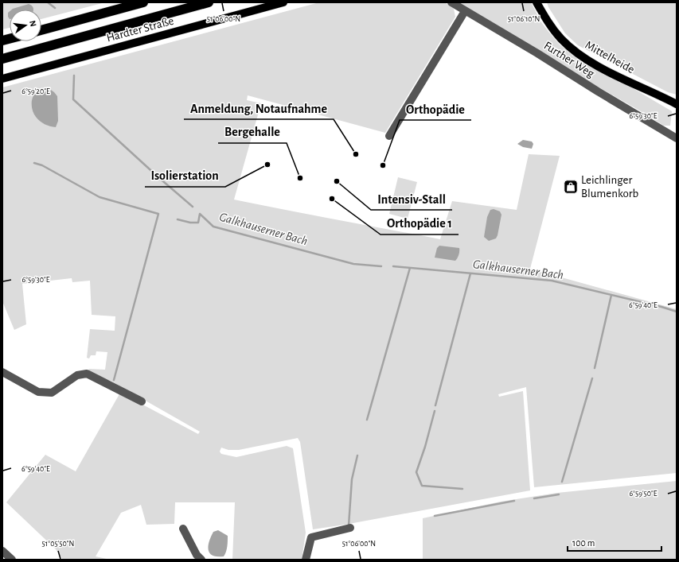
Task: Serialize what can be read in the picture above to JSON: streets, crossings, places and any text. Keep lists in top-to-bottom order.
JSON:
{
  "streets": {
    "main road": ["Hardter Straße", "Mittelheide"],
    "street": ["Further Weg"]
  },
  "water": ["Galkhauserner Bach"],
  "places": {
    "other": [
      "Anmeldung, Notaufnahme",
      "Isolierstation",
      "Orthopädie",
      "Bergehalle",
      "Intensiv-Stall",
      "Orthopädie 1"
    ],
    "shop": ["Leichlinger Blumenkorb"]
  },
  "scale_bar": "100 m",
  "north": "right",
  "coordinates": [
    "51°06'00\"N",
    "51°06'10\"N",
    "6°59'20\"E",
    "6°59'30\"E",
    "6°59'40\"E",
    "6°59'50\"E",
    "51°05'50\"N"
  ]
}
